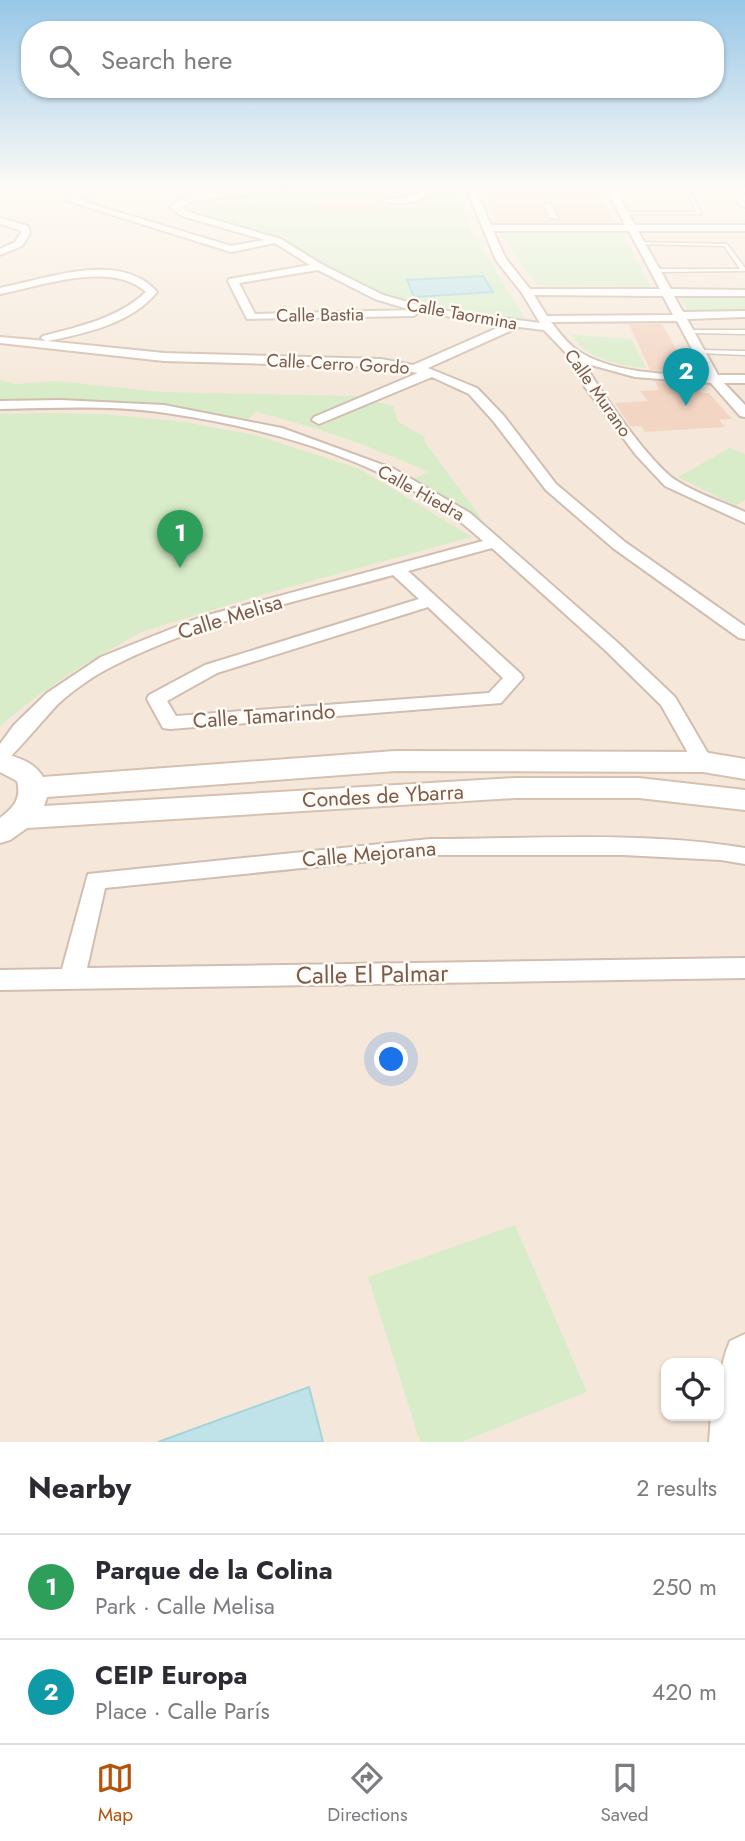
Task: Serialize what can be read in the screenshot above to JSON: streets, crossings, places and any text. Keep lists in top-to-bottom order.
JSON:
{
  "streets": {
    "main road": ["Condes de Ybarra"],
    "street": [
      "Calle Taormina",
      "Calle Bastia",
      "Calle Cerro Gordo",
      "Calle Murano",
      "Calle Hiedra",
      "Calle Melisa",
      "Calle Tamarindo",
      "Calle Mejorana",
      "Calle El Palmar"
    ]
  },
  "crossings": [
    ["Calle Taormina", "Calle Bastia"],
    ["Calle Taormina", "Calle Murano"],
    ["Calle Hiedra", "Calle Melisa"],
    ["Calle Hiedra", "Condes de Ybarra"],
    ["Calle Melisa", "Calle Tamarindo"],
    ["Calle Mejorana", "Calle El Palmar"]
  ],
  "page": {
    "search": "Search here",
    "pins": ["2", "1"],
    "heading": ["Nearby", "2 results"],
    "list": [
      {
        "mark": "1",
        "name": "Parque de la Colina",
        "note": "Park · Calle Melisa",
        "value": "250 m"
      },
      {
        "mark": "2",
        "name": "CEIP Europa",
        "note": "Place · Calle París",
        "value": "420 m"
      }
    ],
    "nav": ["Map", "Directions", "Saved"]
  }
}
